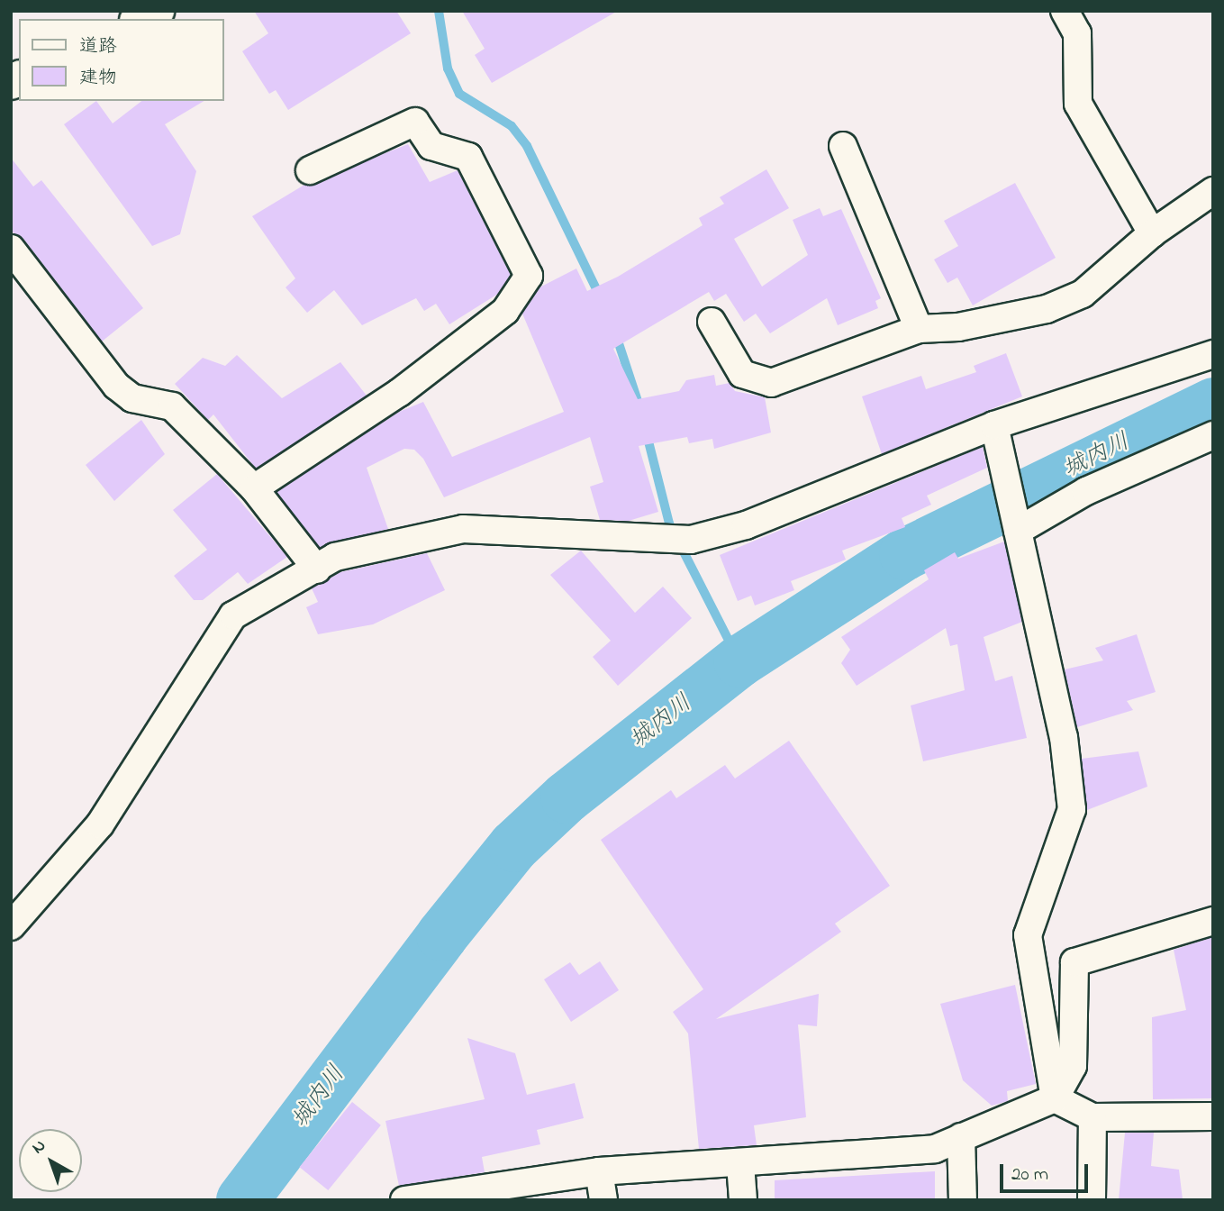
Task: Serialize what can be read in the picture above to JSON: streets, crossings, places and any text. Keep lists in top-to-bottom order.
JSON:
{
  "water": ["城内川"],
  "legend": ["道路", "建物"],
  "scale_bar": "20 m",
  "north": "top left"
}
